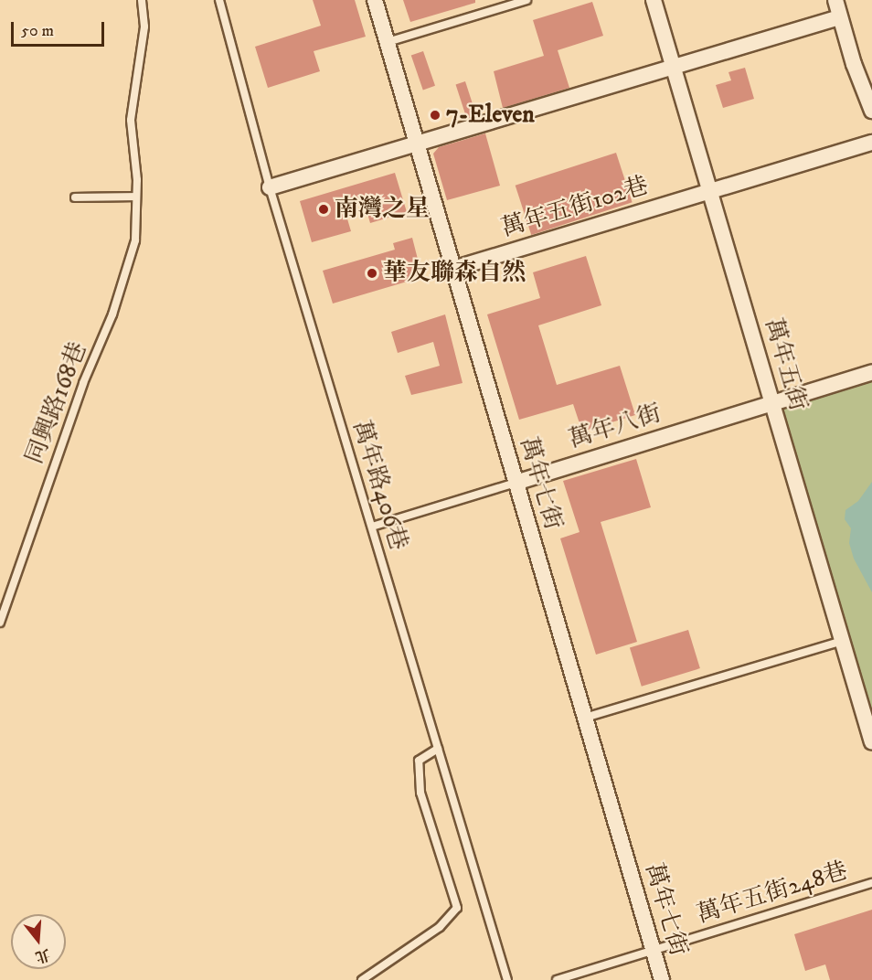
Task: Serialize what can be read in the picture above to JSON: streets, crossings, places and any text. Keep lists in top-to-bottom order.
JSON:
{
  "streets": {
    "street": [
      "萬年五街102巷",
      "萬年五街",
      "萬年八街",
      "萬年七街"
    ],
    "lane": ["同興路168巷", "萬年路406巷", "萬年五街248巷"]
  },
  "crossings": [
    ["萬年五街102巷", "萬年五街"],
    ["萬年五街102巷", "萬年七街"],
    ["萬年五街", "萬年八街"],
    ["萬年八街", "萬年七街"],
    ["萬年八街", "萬年路406巷"],
    ["萬年七街", "萬年五街248巷"]
  ],
  "places": ["7-Eleven", "南灣之星", "華友聯森自然"],
  "scale_bar": "50 m",
  "north": "bottom"
}
